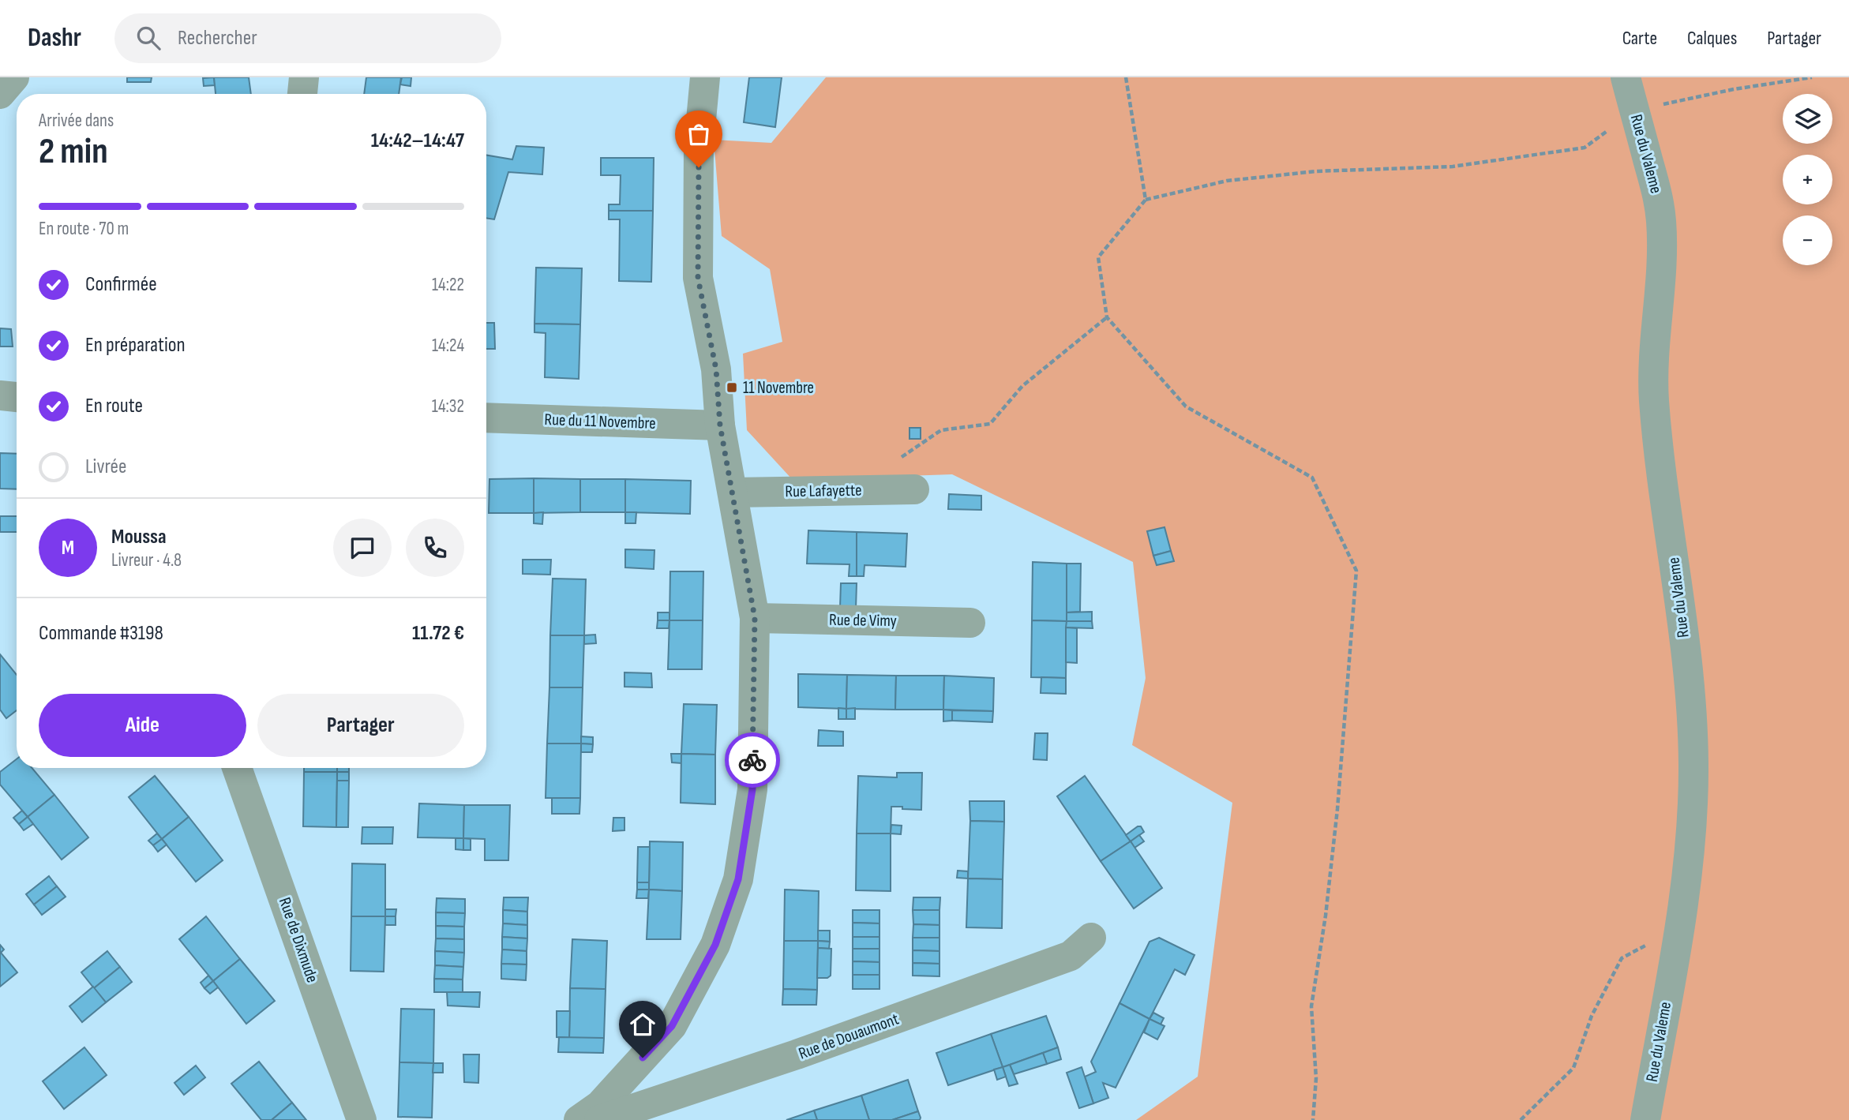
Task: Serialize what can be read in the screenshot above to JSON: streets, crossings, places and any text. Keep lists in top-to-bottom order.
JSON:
{
  "streets": {
    "street": [
      "Rue du Valeme",
      "Rue du 11 Novembre",
      "Rue Lafayette",
      "Rue de Vimy",
      "Rue de Dixmude",
      "Rue de Douaumont"
    ]
  },
  "places": {
    "transit": ["11 Novembre"]
  },
  "page": {
    "header": "Dashr",
    "search": "Rechercher",
    "nav": ["Carte", "Calques", "Partager"],
    "map_buttons": ["+", "−"],
    "heading": ["2 min", "Arrivée dans", "14:42–14:47"],
    "panel": [
      "Moussa",
      "Livreur · 4.8",
      "Commande #3198",
      "11.72 €"
    ],
    "bar": "En route · 70 m",
    "list": [
      ["Confirmée", "14:22"],
      ["En préparation", "14:24"],
      ["En route", "14:32"],
      "Livrée"
    ],
    "round": "M",
    "buttons": ["Aide", "Partager"]
  }
}
